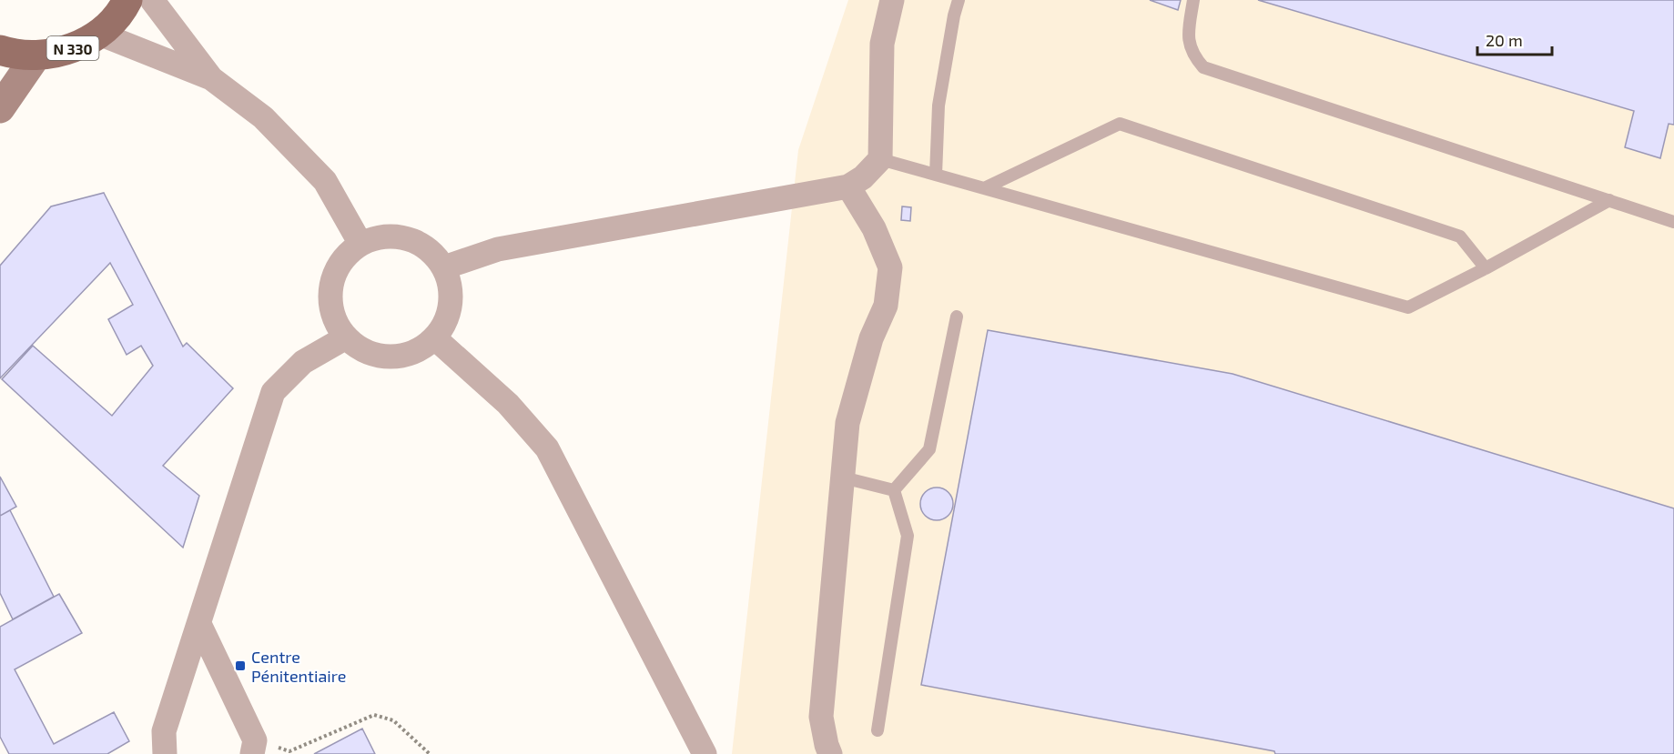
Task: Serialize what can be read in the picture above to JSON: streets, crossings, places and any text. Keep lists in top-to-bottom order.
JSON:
{
  "streets": {
    "main road": ["N 330"]
  },
  "places": {
    "transit": ["Centre Pénitentiaire"]
  },
  "scale_bar": "20 m"
}
